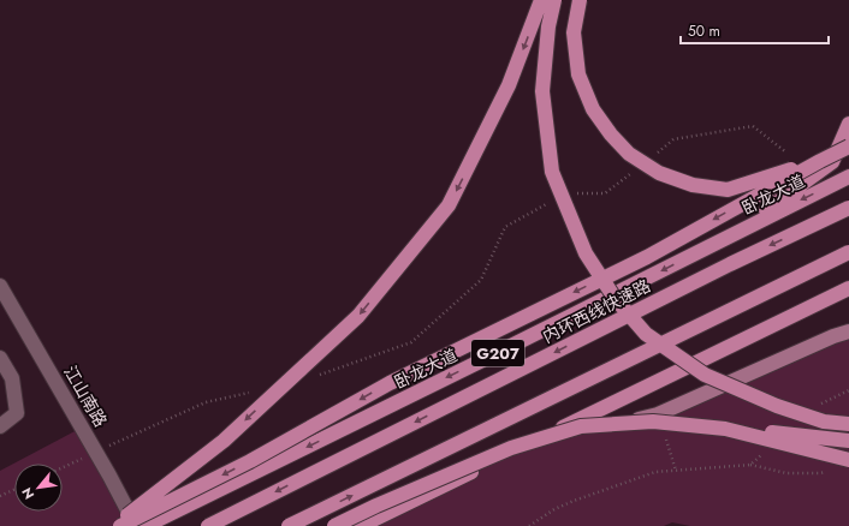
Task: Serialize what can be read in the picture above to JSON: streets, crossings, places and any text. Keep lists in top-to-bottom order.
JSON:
{
  "streets": {
    "highway": ["卧龙大道", "内环西线快速路", "G207"],
    "street": ["江山南路"]
  },
  "scale_bar": "50 m",
  "north": "bottom left"
}
